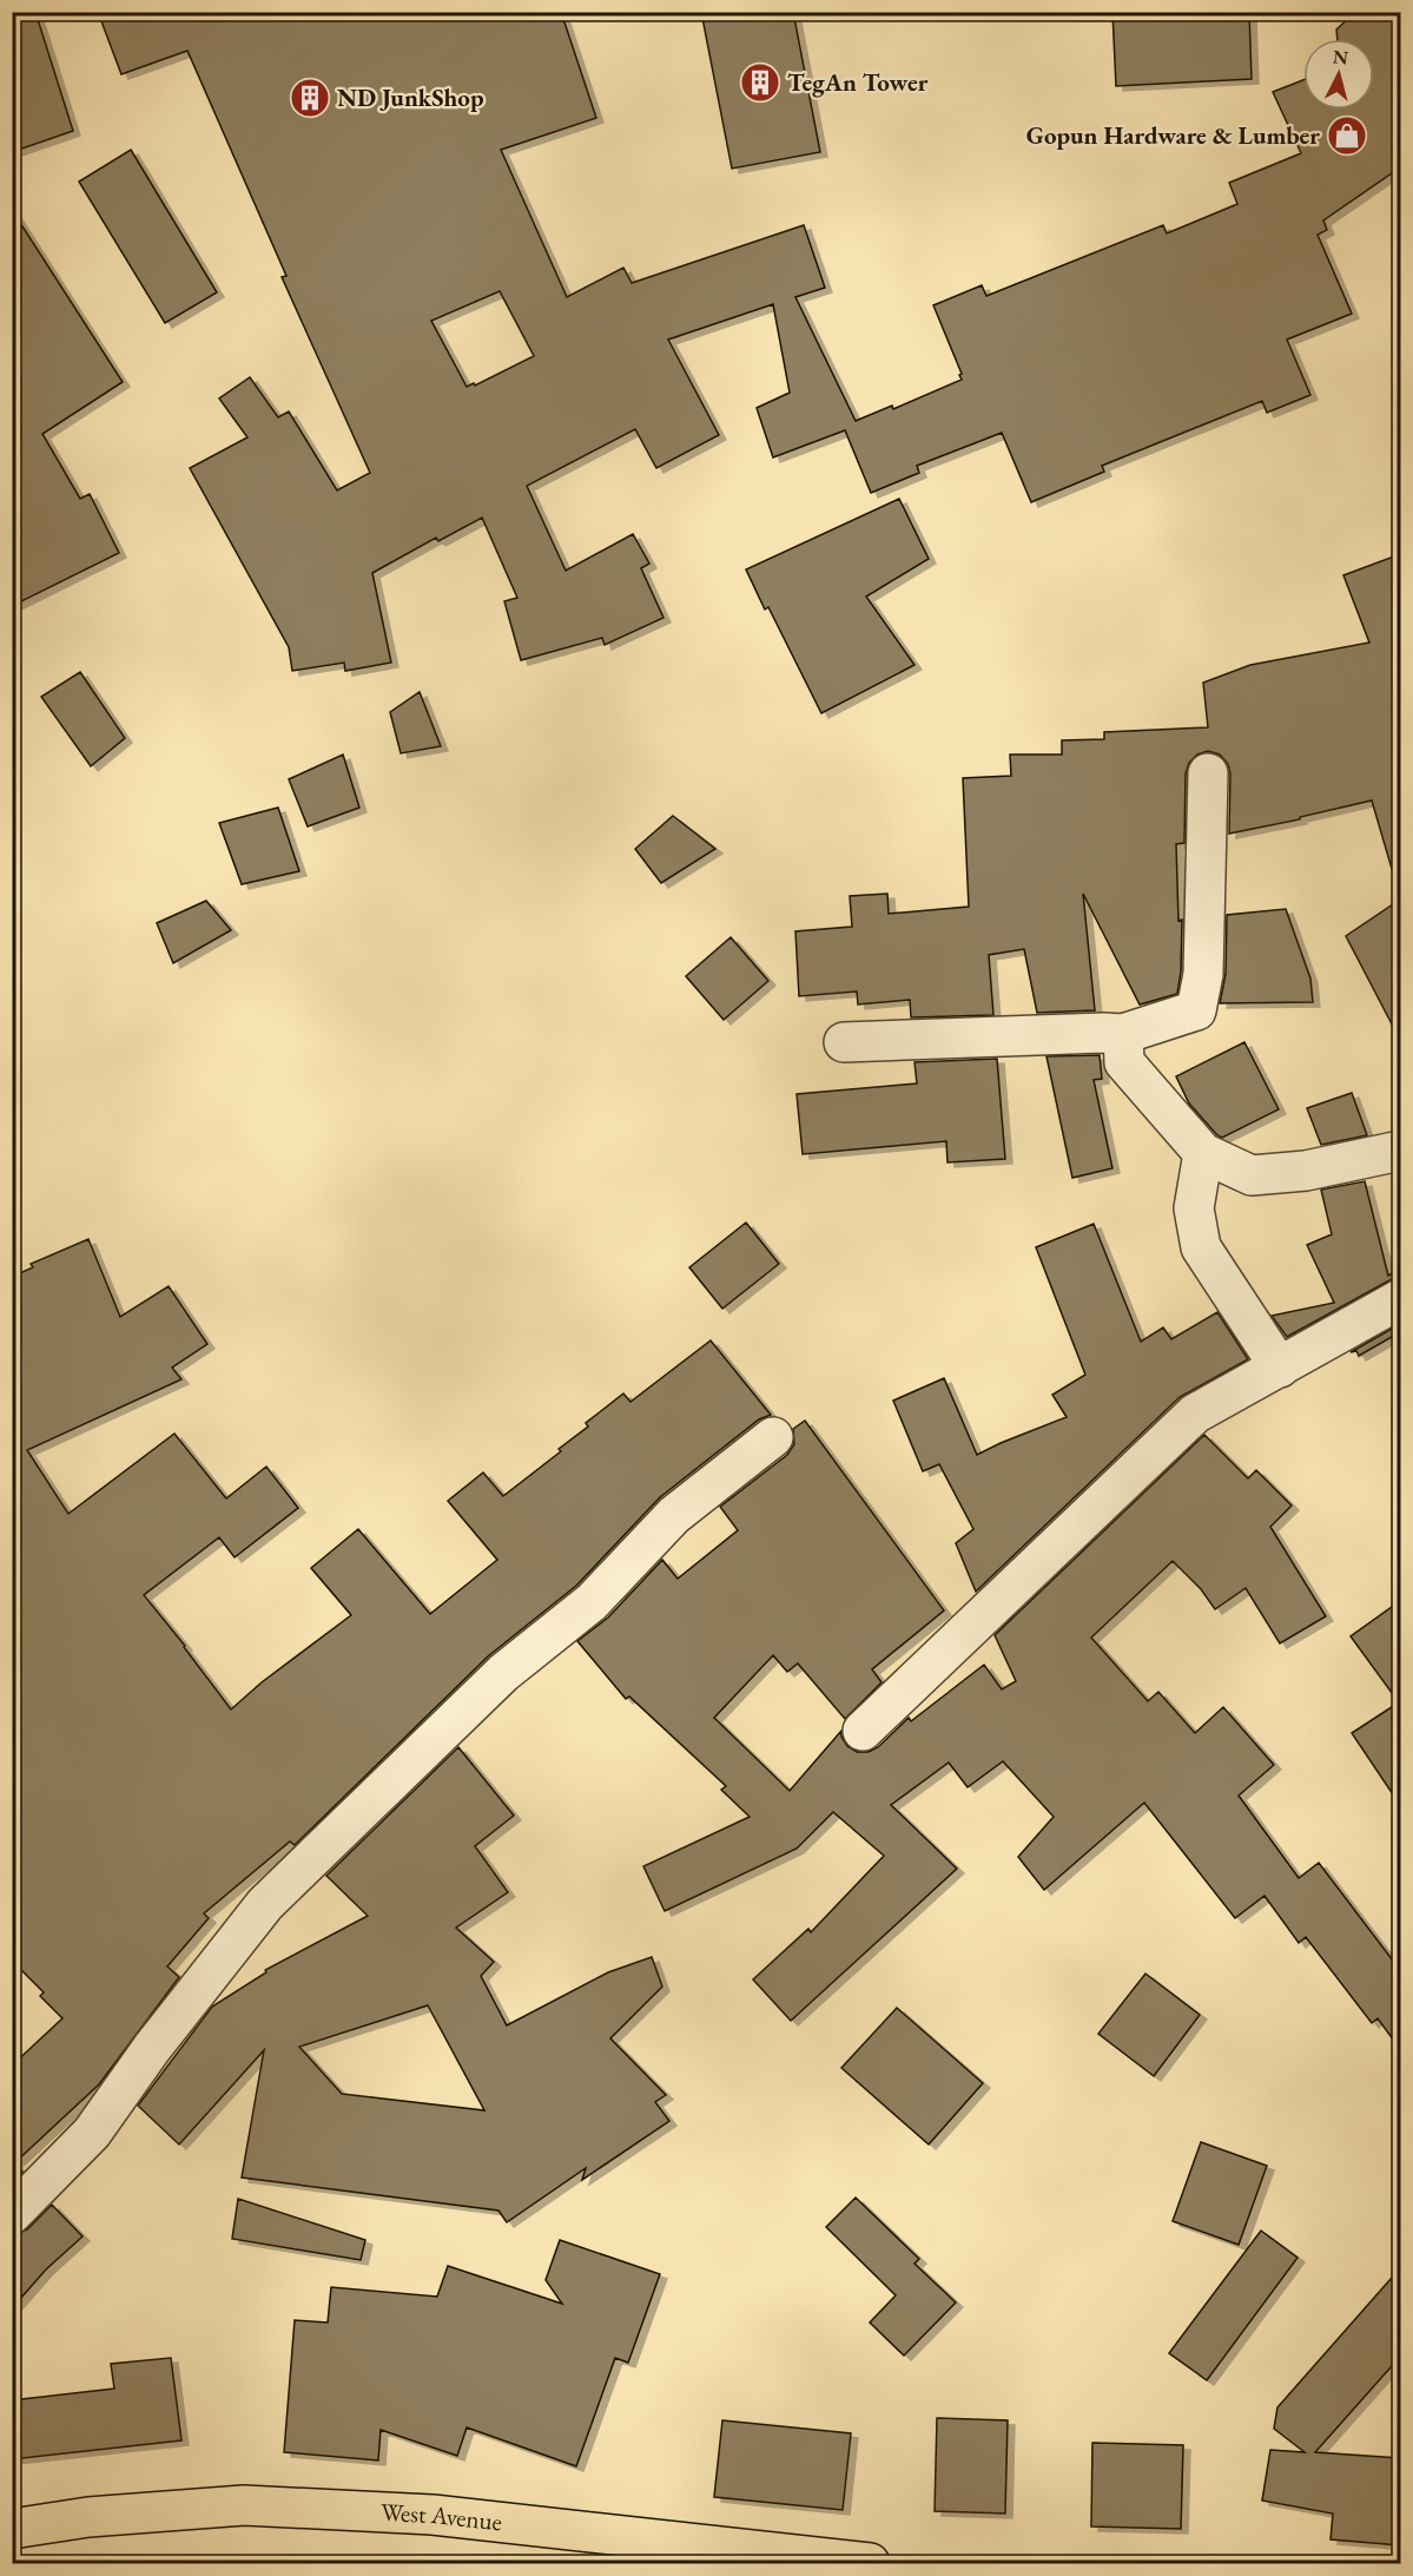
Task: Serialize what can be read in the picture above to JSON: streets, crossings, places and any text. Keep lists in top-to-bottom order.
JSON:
{
  "streets": {
    "main road": ["West Avenue"]
  },
  "places": {
    "building": ["TegAn Tower", "ND JunkShop"],
    "shop": ["Gopun Hardware & Lumber"]
  },
  "north": "top"
}
